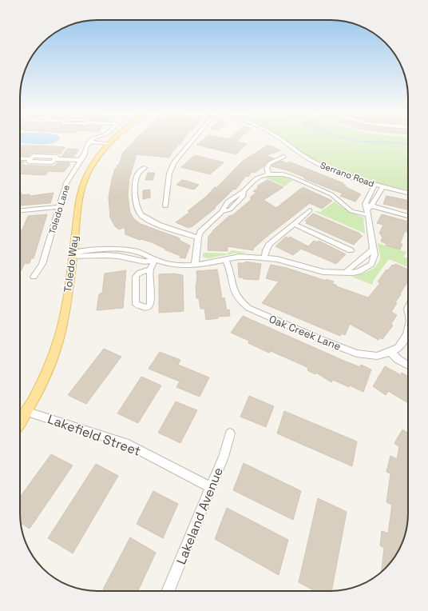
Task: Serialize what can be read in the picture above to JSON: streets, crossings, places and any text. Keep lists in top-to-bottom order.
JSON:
{
  "streets": {
    "main road": ["Toledo Way"],
    "street": [
      "Serrano Road",
      "Toledo Lane",
      "Oak Creek Lane",
      "Lakefield Street",
      "Lakeland Avenue"
    ]
  },
  "crossings": [
    ["Toledo Way", "Lakefield Street"],
    ["Lakefield Street", "Lakeland Avenue"]
  ]
}
